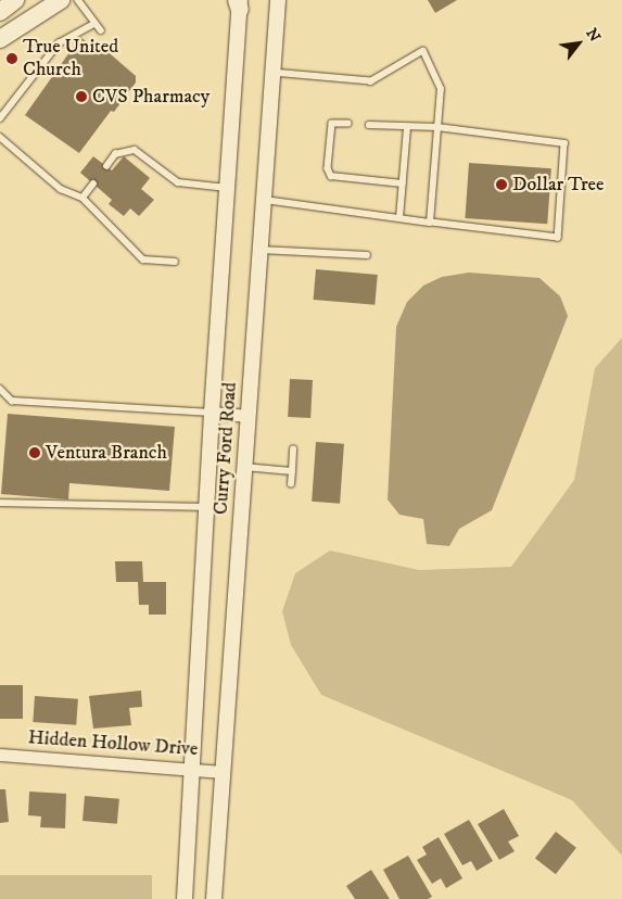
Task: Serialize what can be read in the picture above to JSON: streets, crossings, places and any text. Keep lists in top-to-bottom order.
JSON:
{
  "streets": {
    "street": ["Curry Ford Road", "Hidden Hollow Drive"]
  },
  "crossings": [
    ["Curry Ford Road", "Hidden Hollow Drive"]
  ],
  "places": [
    "True United Church",
    "CVS Pharmacy",
    "Dollar Tree",
    "Ventura Branch"
  ],
  "north": "top right"
}
